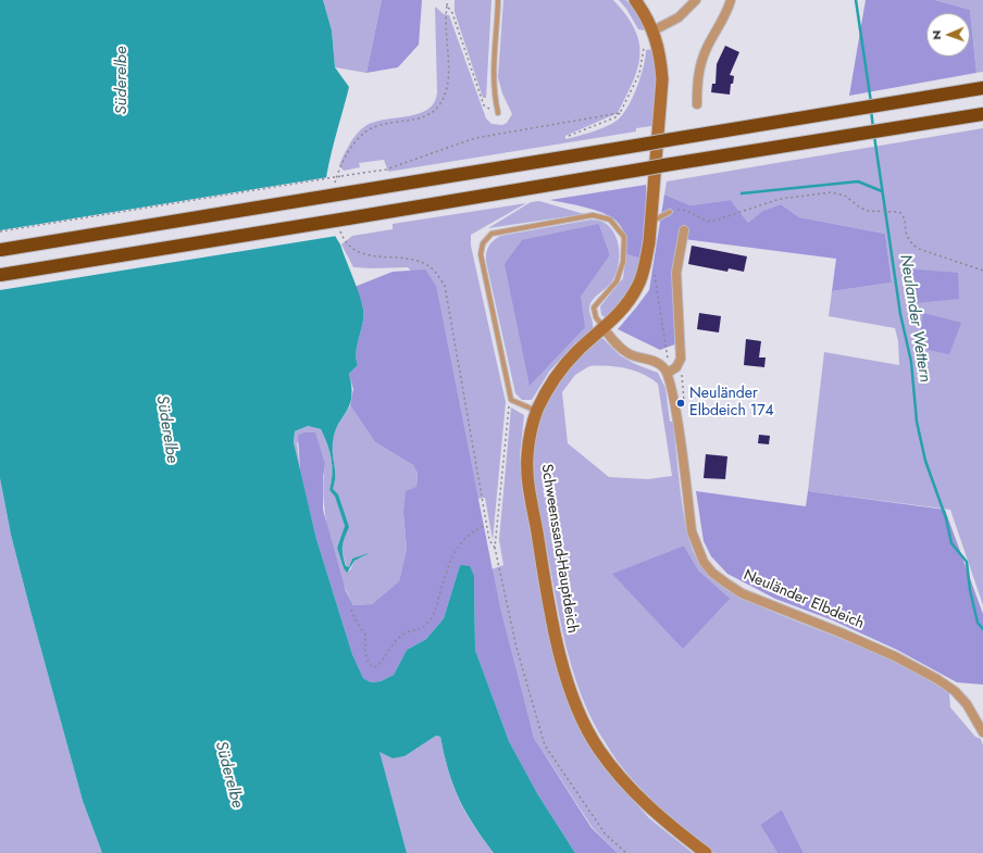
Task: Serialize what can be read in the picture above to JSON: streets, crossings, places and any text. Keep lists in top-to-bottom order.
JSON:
{
  "streets": {
    "street": ["Schweenssand-Hauptdeich", "Neuländer Elbdeich"]
  },
  "water": ["Süderelbe", "Neulander Wettern"],
  "places": ["Neuländer Elbdeich 174"],
  "north": "left"
}
